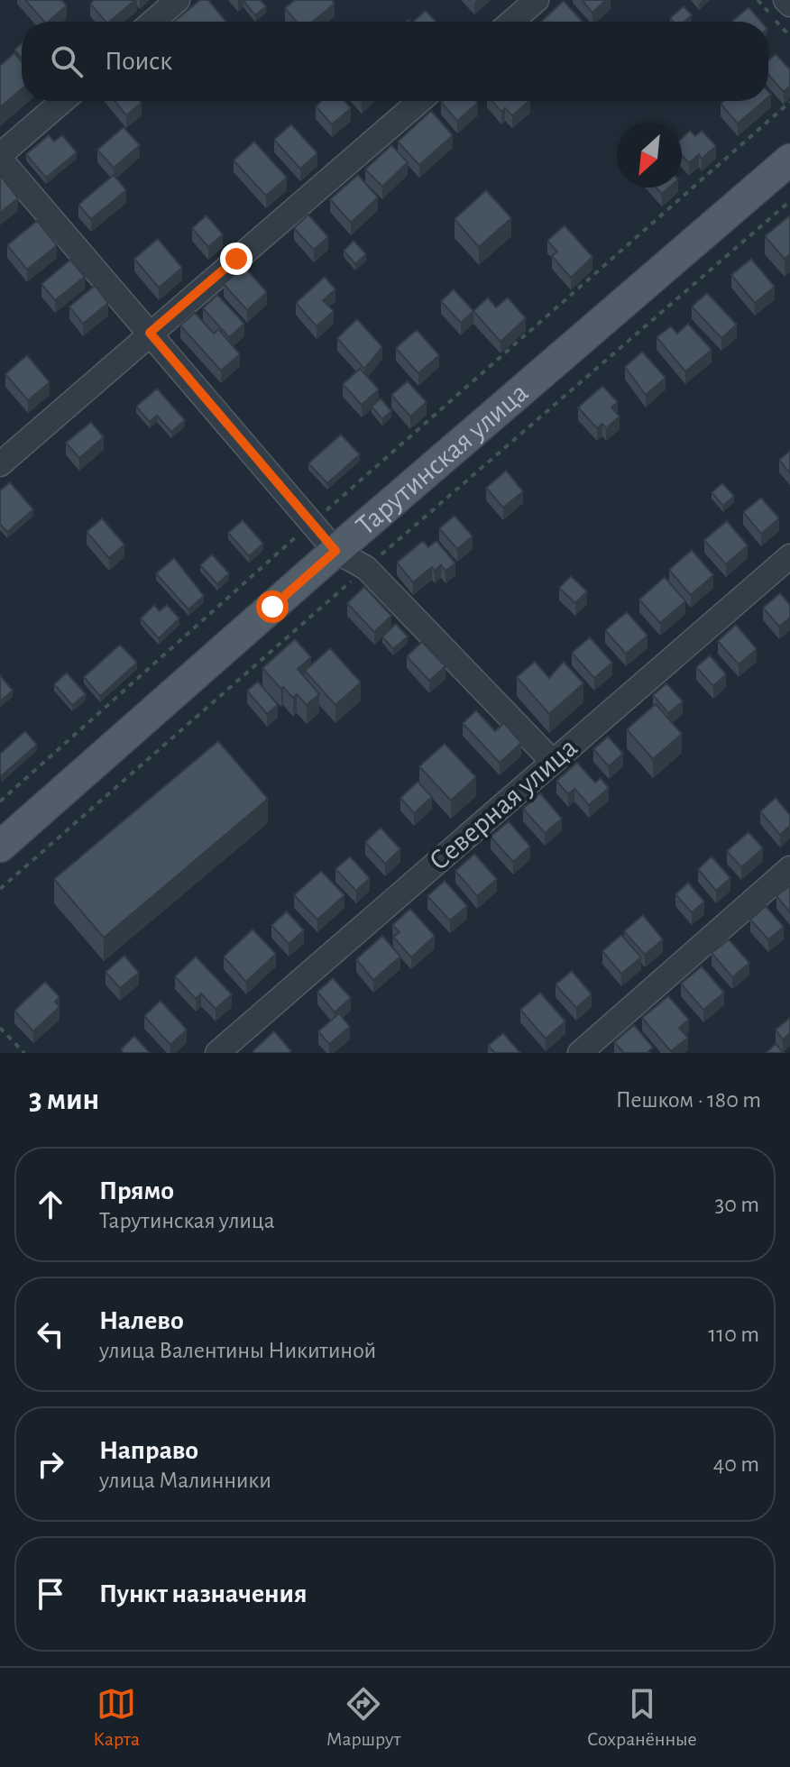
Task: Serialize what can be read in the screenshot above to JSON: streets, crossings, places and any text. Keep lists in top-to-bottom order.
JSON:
{
  "streets": {
    "main road": ["Тарутинская улица"],
    "street": ["Северная улица"]
  },
  "north": "bottom left",
  "page": {
    "search": "Поиск",
    "heading": ["3 мин", "Пешком · 180 m"],
    "list": [
      ["Прямо", "Тарутинская улица", "30 m"],
      ["Налево", "улица Валентины Никитиной", "110 m"],
      ["Направо", "улица Малинники", "40 m"],
      "Пункт назначения"
    ],
    "nav": ["Карта", "Маршрут", "Сохранённые"]
  }
}
